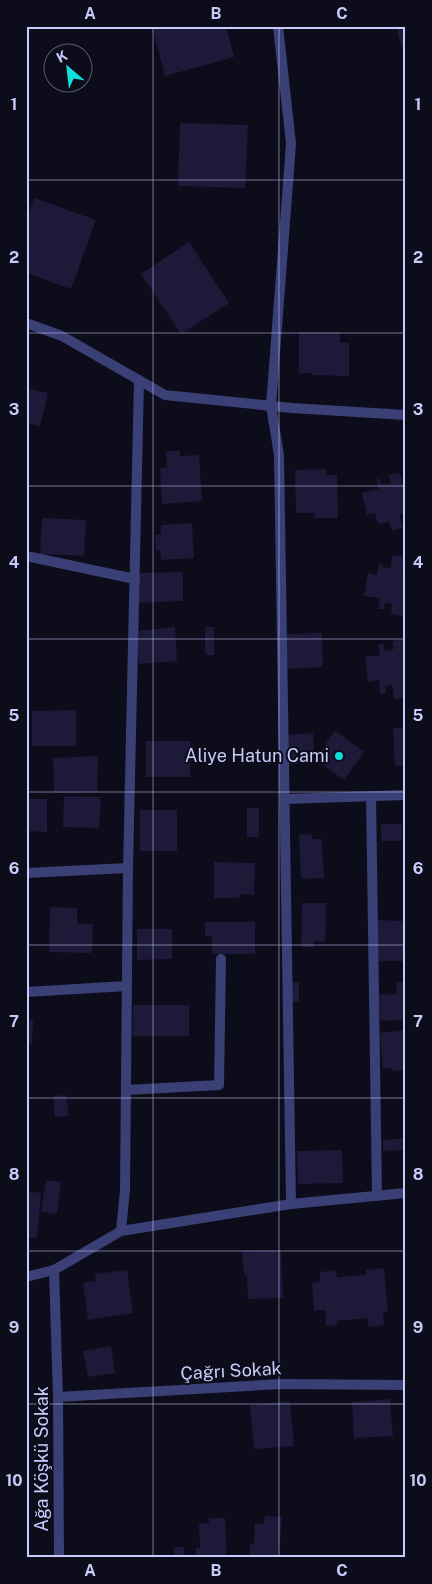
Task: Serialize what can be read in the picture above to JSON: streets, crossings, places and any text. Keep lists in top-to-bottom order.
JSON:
{
  "streets": {
    "street": ["Çağrı Sokak", "Ağa Köşkü Sokak"]
  },
  "crossings": [
    ["Çağrı Sokak", "Ağa Köşkü Sokak"]
  ],
  "places": ["Aliye Hatun Cami"],
  "north": "top left",
  "grid": {
    "columns": ["A", "B", "C"],
    "rows": [
      "1",
      "2",
      "3",
      "4",
      "5",
      "6",
      "7",
      "8",
      "9",
      "10"
    ]
  }
}
